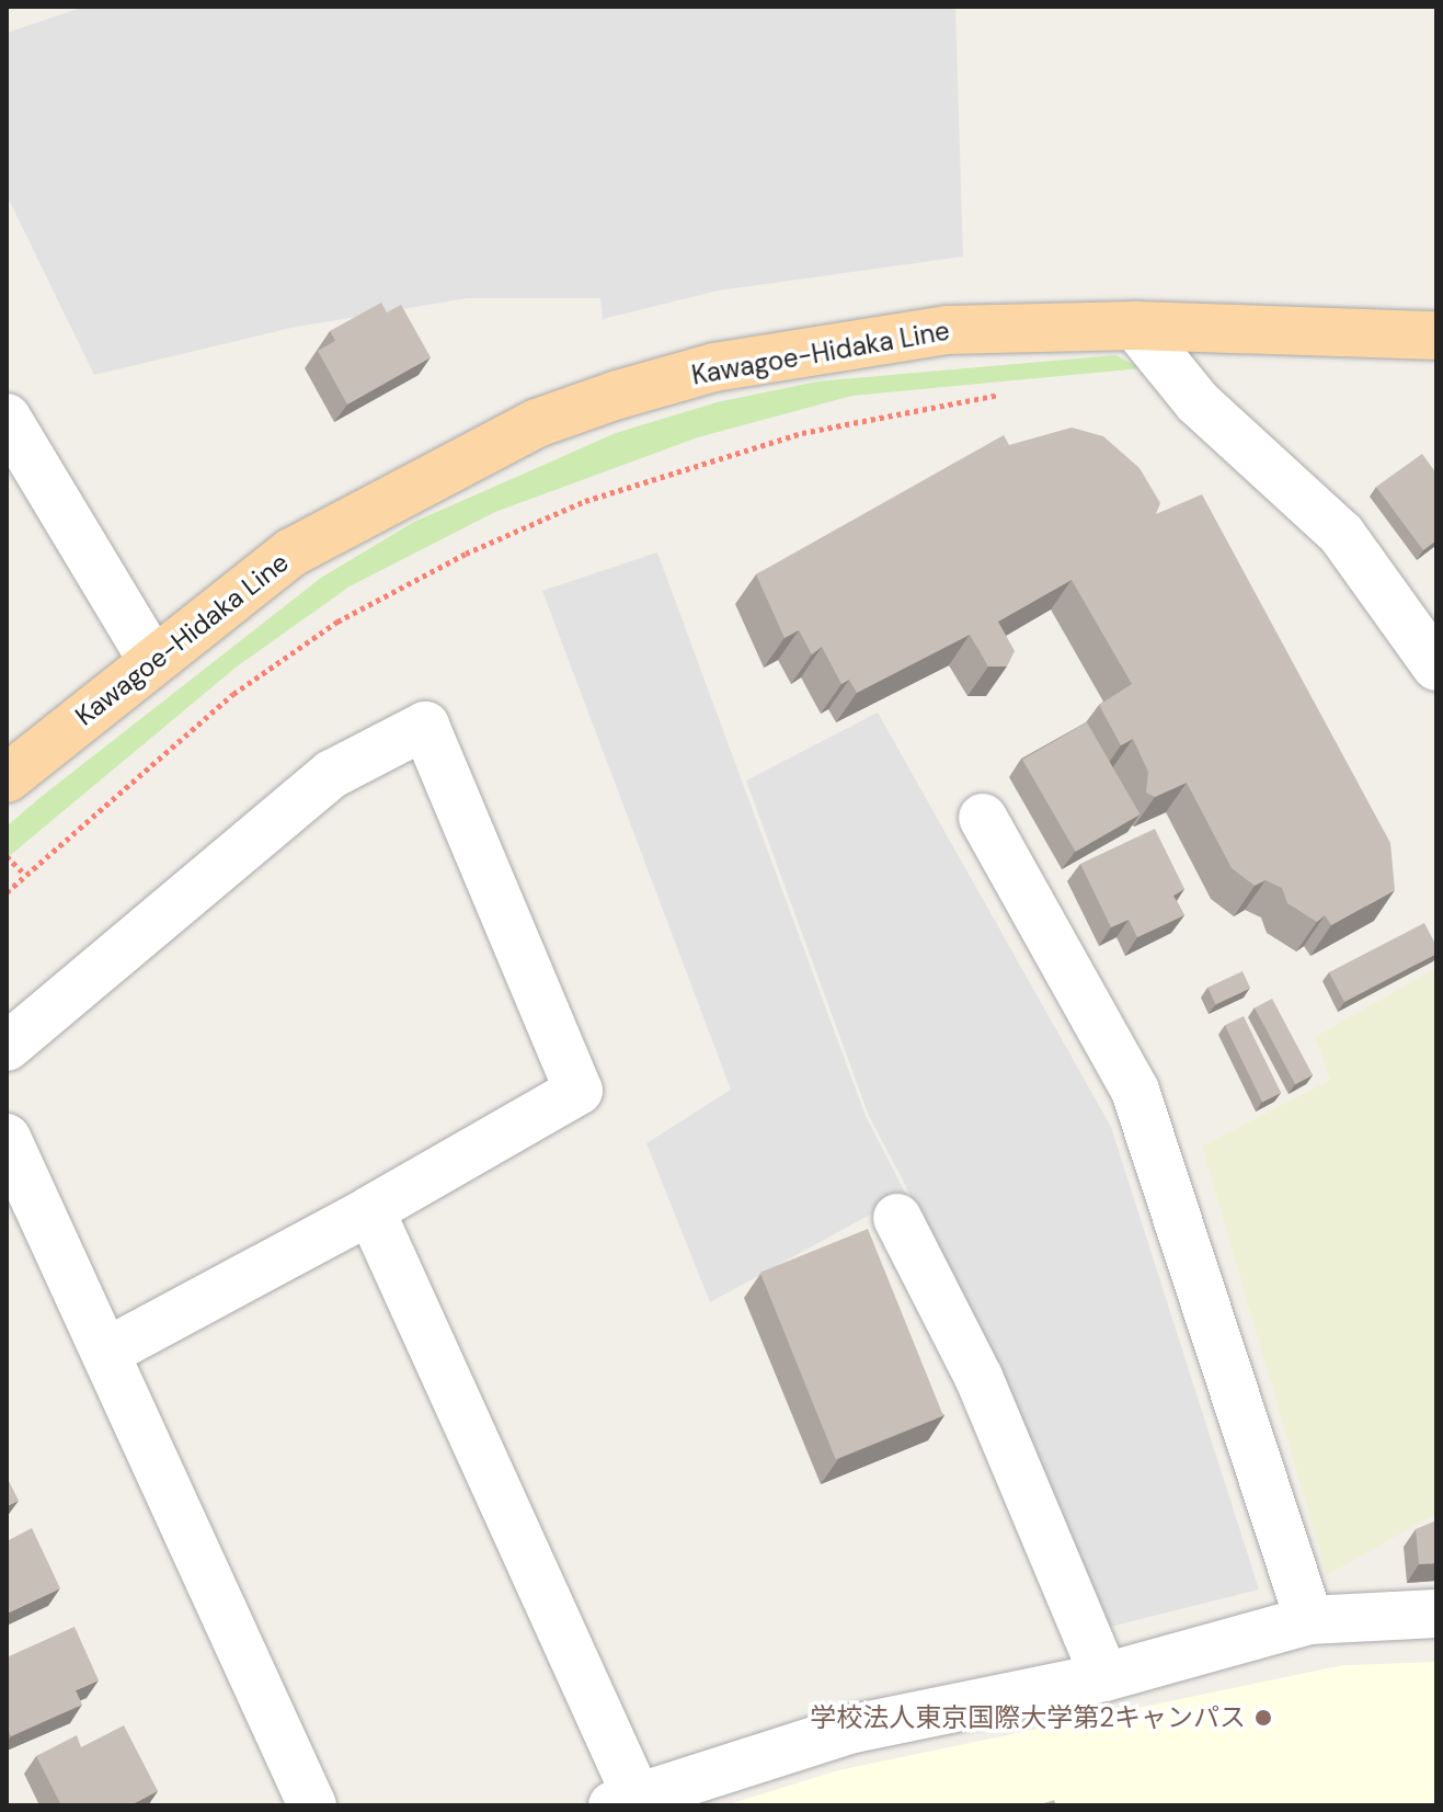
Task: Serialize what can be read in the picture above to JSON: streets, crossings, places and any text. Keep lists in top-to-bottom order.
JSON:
{
  "streets": {
    "main road": ["Kawagoe-Hidaka Line"]
  },
  "places": ["学校法人東京国際大学第2キャンパス"]
}
